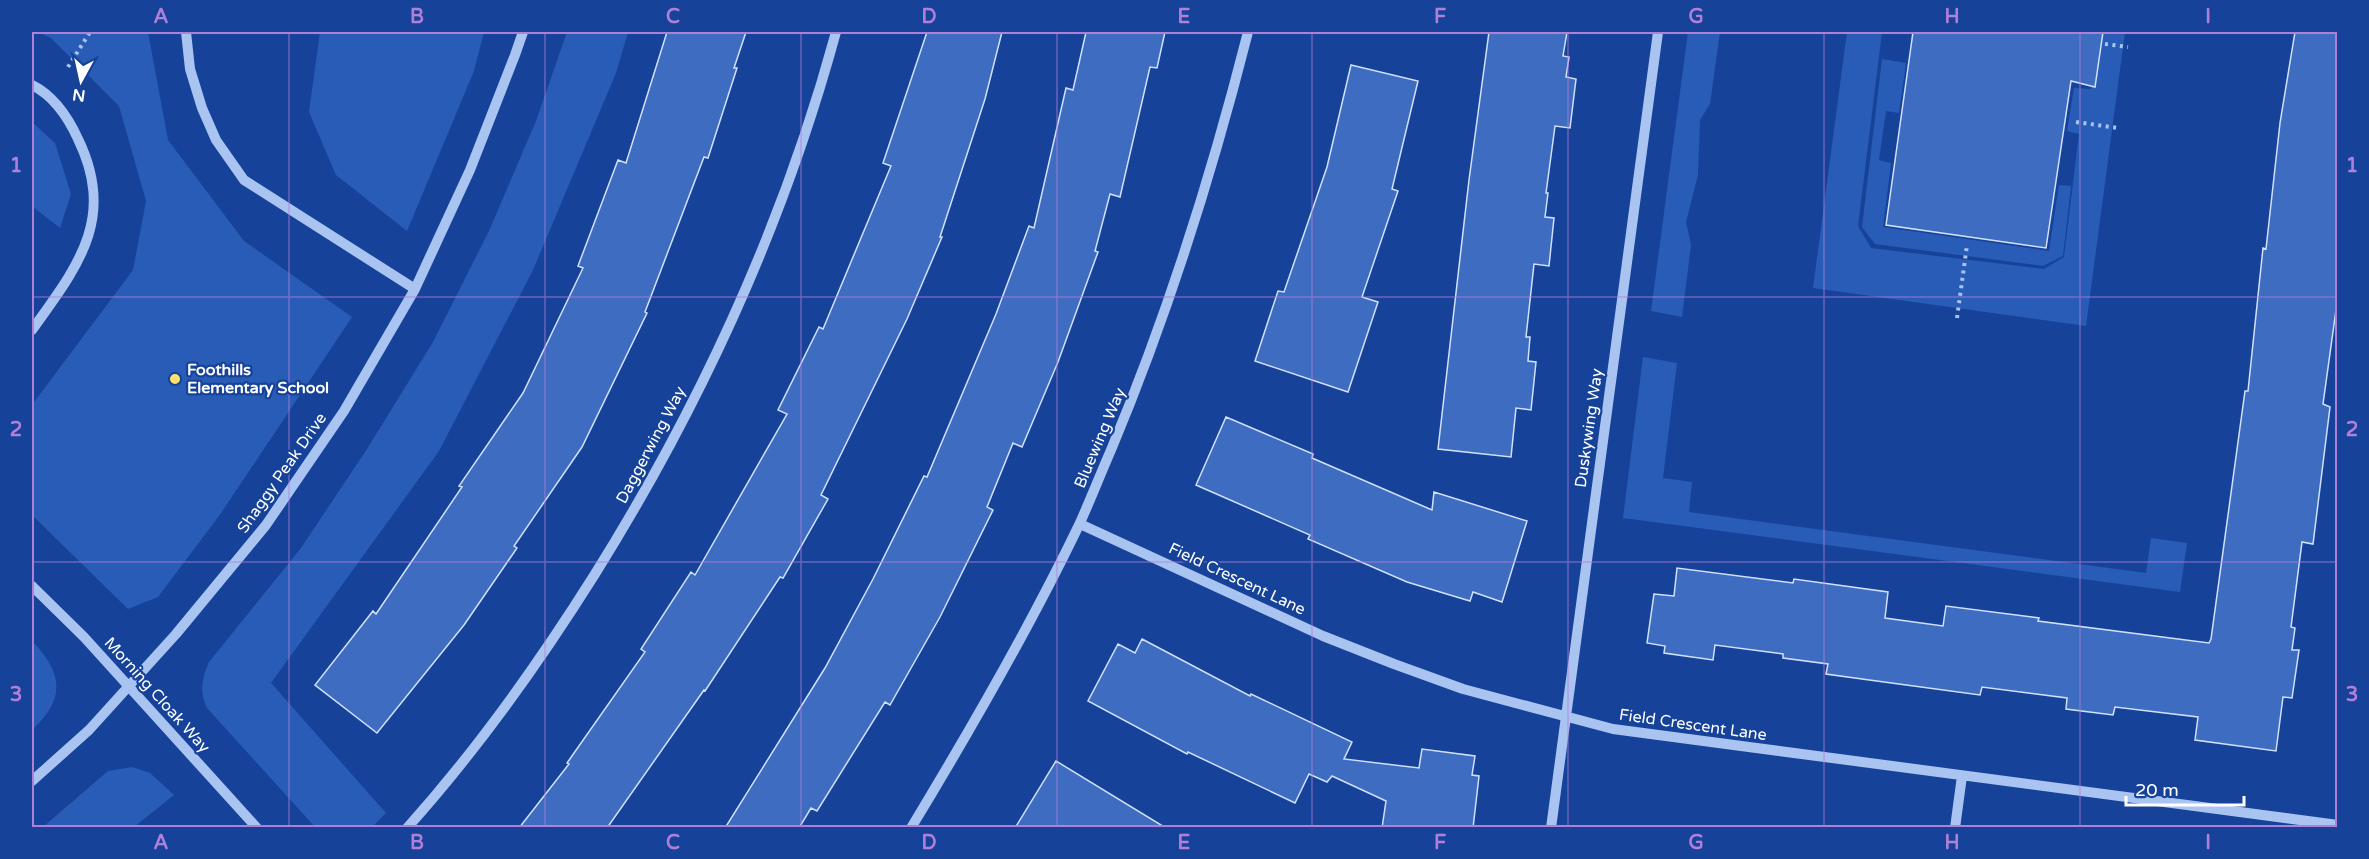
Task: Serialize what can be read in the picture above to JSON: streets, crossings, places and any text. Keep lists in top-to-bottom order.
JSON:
{
  "streets": {
    "street": [
      "Duskywing Way",
      "Bluewing Way",
      "Daggerwing Way",
      "Shaggy Peak Drive",
      "Field Crescent Lane",
      "Morning Cloak Way"
    ]
  },
  "crossings": [
    ["Duskywing Way", "Field Crescent Lane"],
    ["Bluewing Way", "Field Crescent Lane"],
    ["Shaggy Peak Drive", "Morning Cloak Way"]
  ],
  "places": ["Foothills Elementary School"],
  "scale_bar": "20 m",
  "north": "bottom",
  "grid": {
    "columns": [
      "A",
      "B",
      "C",
      "D",
      "E",
      "F",
      "G",
      "H",
      "I"
    ],
    "rows": ["1", "2", "3"]
  }
}
